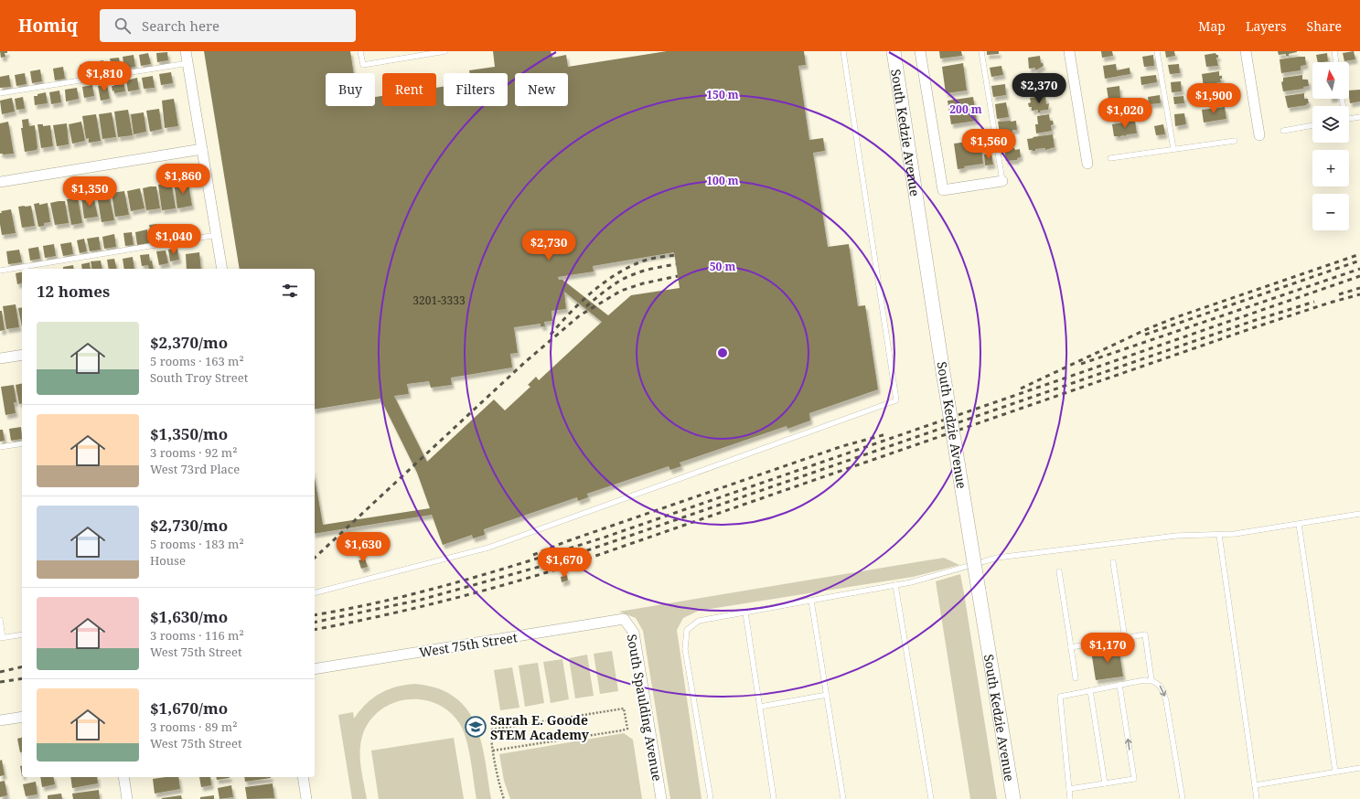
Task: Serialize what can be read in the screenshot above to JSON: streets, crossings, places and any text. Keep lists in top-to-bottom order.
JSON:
{
  "streets": {
    "main road": ["South Kedzie Avenue"],
    "street": ["West 75th Street", "South Spaulding Avenue"]
  },
  "crossings": [
    ["West 75th Street", "South Spaulding Avenue"]
  ],
  "places": {
    "school or university": ["Sarah E. Goode STEM Academy"]
  },
  "house_numbers": ["3201-3333"],
  "north": "top",
  "page": {
    "header": "Homiq",
    "search": "Search here",
    "nav": ["Map", "Layers", "Share"],
    "price": [
      "$1,810",
      "$2,370",
      "$1,900",
      "$1,020",
      "$1,560",
      "$1,860",
      "$1,350",
      "$1,040",
      "$2,730",
      "$1,630",
      "$1,670",
      "$1,170"
    ],
    "map_buttons": ["+", "−"],
    "chip": [
      "Buy",
      "Rent",
      "Filters",
      "New"
    ],
    "heading": "12 homes",
    "list": [
      {
        "name": "$2,370/mo",
        "note": "5 rooms · 163 m² · South Troy Street"
      },
      {
        "name": "$1,350/mo",
        "note": "3 rooms · 92 m² · West 73rd Place"
      },
      {
        "name": "$2,730/mo",
        "note": "5 rooms · 183 m² · House"
      },
      {
        "name": "$1,630/mo",
        "note": "3 rooms · 116 m² · West 75th Street"
      },
      {
        "name": "$1,670/mo",
        "note": "3 rooms · 89 m² · West 75th Street"
      }
    ]
  },
  "rings": [
    "150 m",
    "200 m",
    "100 m",
    "50 m"
  ]
}
